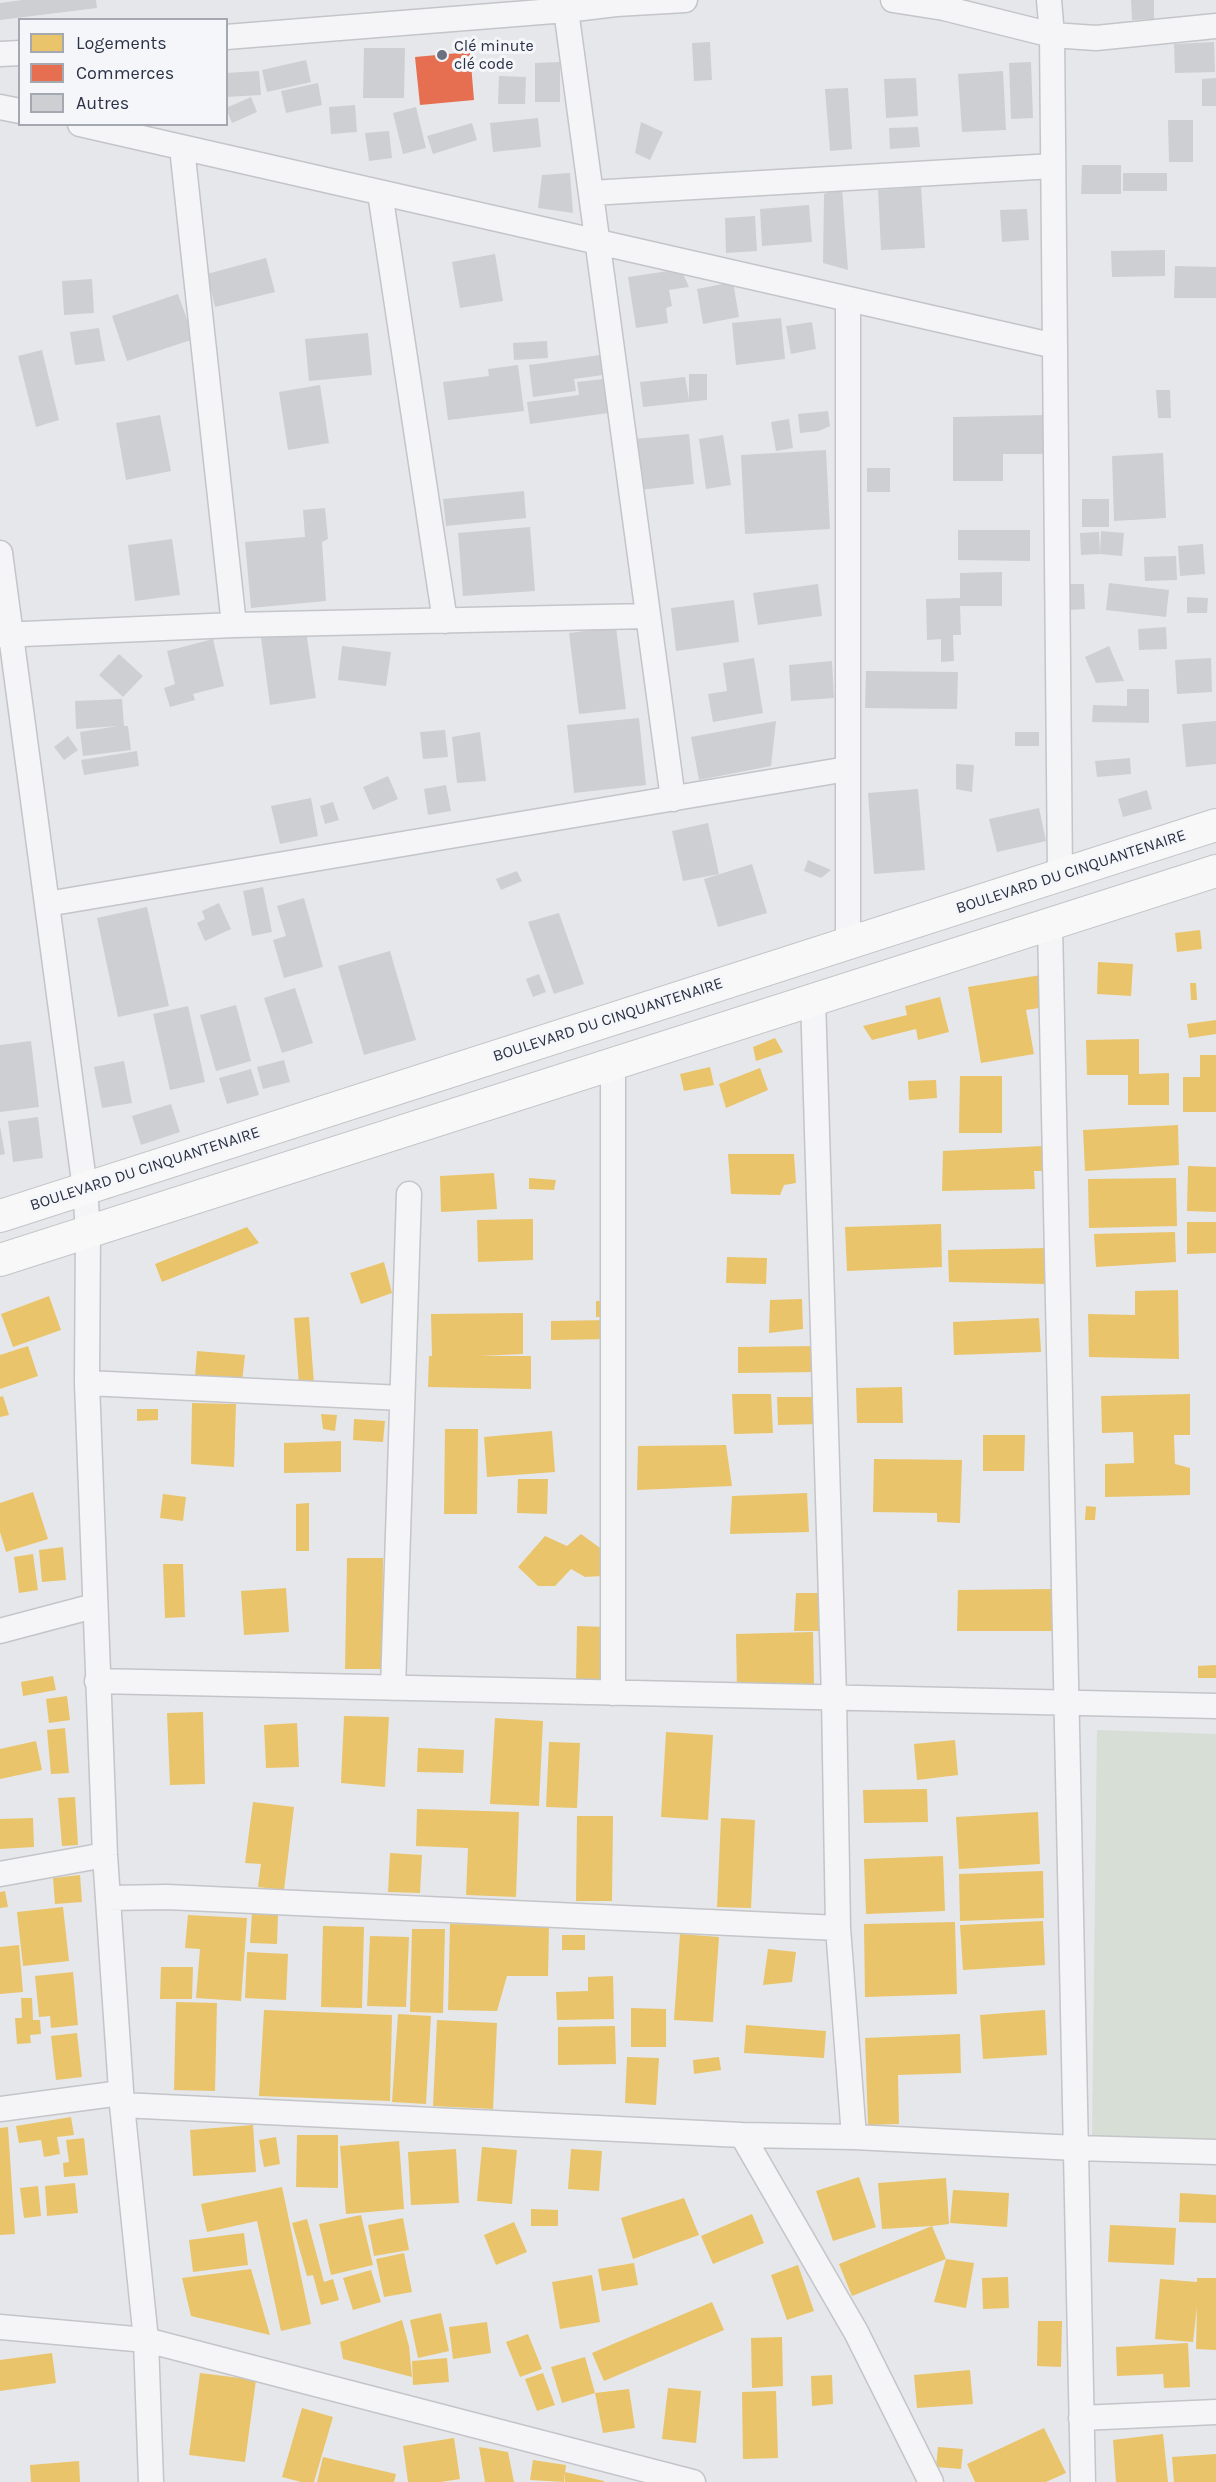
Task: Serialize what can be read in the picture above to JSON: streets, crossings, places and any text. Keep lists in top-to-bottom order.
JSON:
{
  "streets": {
    "main road": ["BOULEVARD DU CINQUANTENAIRE"]
  },
  "places": ["Clé minute clé code"],
  "legend": ["Logements", "Commerces", "Autres"]
}
